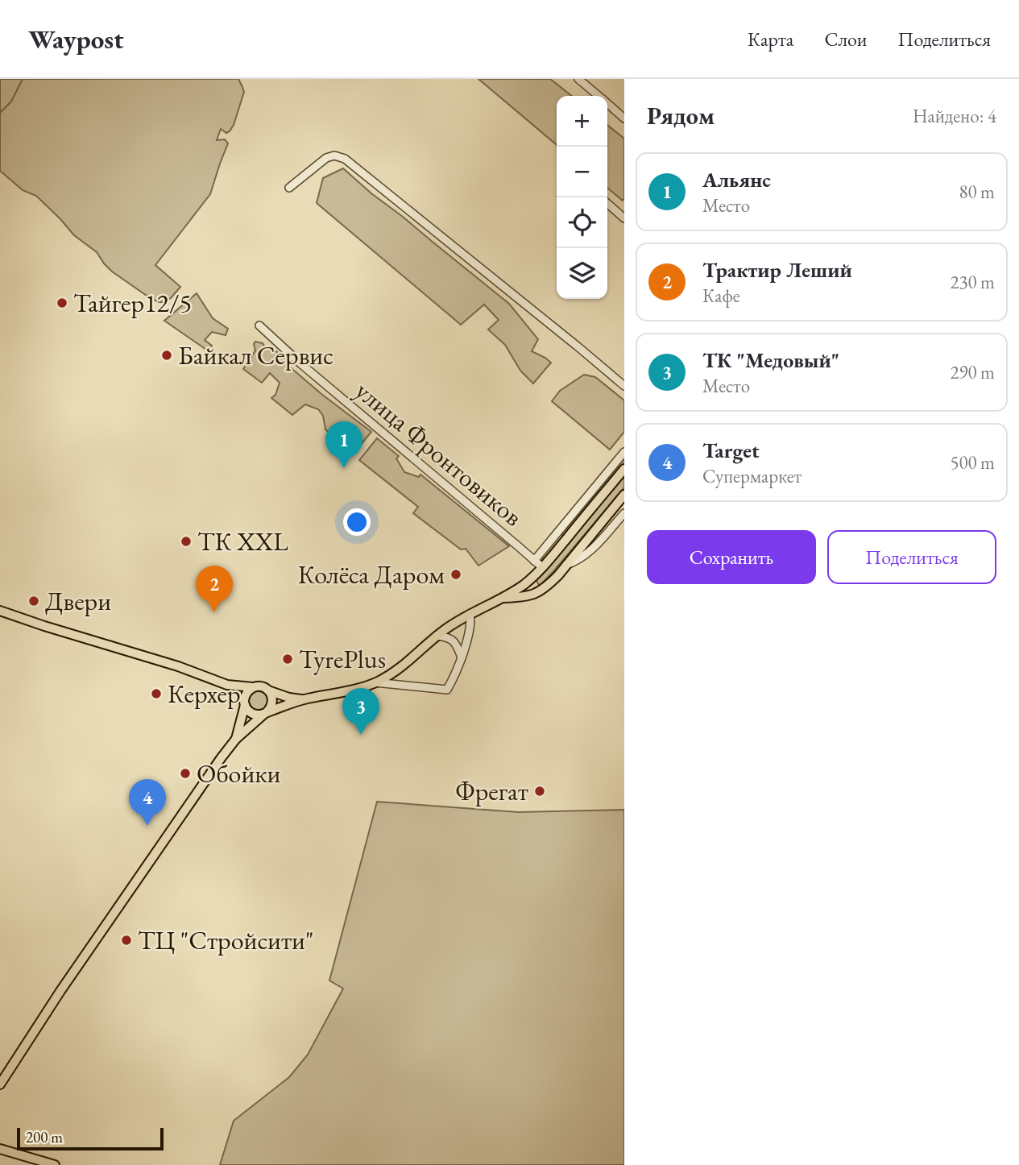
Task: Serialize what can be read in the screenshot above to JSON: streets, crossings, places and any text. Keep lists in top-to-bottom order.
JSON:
{
  "streets": {
    "street": ["улица Фронтовиков"]
  },
  "places": [
    "Тайгер12/5",
    "Байкал Сервис",
    "ТК XXL",
    "Колёса Даром",
    "Двери",
    "TyrePlus",
    "Керхер",
    "Обойки",
    "Фрегат",
    "ТЦ \"Стройсити\""
  ],
  "scale_bar": "200 m",
  "page": {
    "header": "Waypost",
    "nav": ["Карта", "Слои", "Поделиться"],
    "heading": ["Рядом", "Найдено: 4"],
    "map_buttons": ["+", "−"],
    "list": [
      {
        "mark": "1",
        "name": "Альянс",
        "note": "Место",
        "value": "80 m"
      },
      {
        "mark": "2",
        "name": "Трактир Леший",
        "note": "Кафе",
        "value": "230 m"
      },
      {
        "mark": "3",
        "name": "ТК \"Медовый\"",
        "note": "Место",
        "value": "290 m"
      },
      {
        "mark": "4",
        "name": "Target",
        "note": "Супермаркет",
        "value": "500 m"
      }
    ],
    "pins": [
      "1",
      "2",
      "3",
      "4"
    ],
    "buttons": ["Сохранить", "Поделиться"],
    "scale": "200 m"
  }
}
